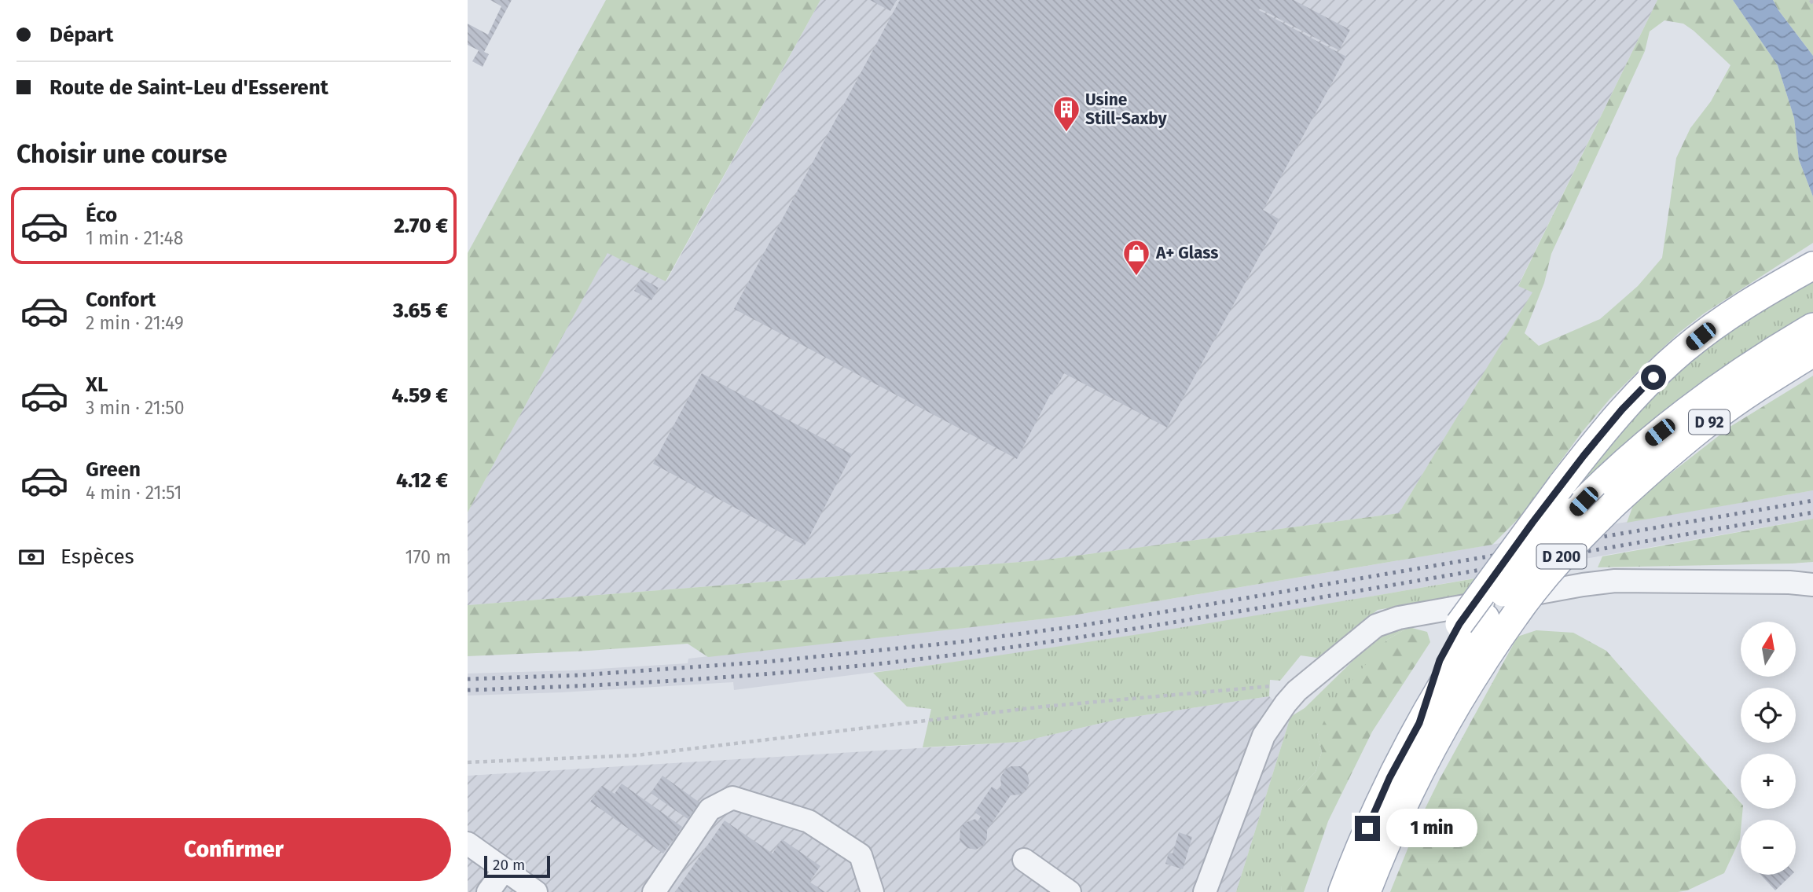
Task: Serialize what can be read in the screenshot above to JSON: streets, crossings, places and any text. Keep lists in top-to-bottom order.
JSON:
{
  "streets": {
    "main road": ["D 92", "D 200"]
  },
  "crossings": [
    ["D 92", "D 200"]
  ],
  "places": {
    "building": ["Usine Still-Saxby"],
    "shop": ["A+ Glass"]
  },
  "scale_bar": "20 m",
  "north": "top",
  "page": {
    "banner": ["Départ", "Route de Saint-Leu d'Esserent"],
    "heading": "Choisir une course",
    "list": [
      {
        "name": "Éco",
        "note": "1 min · 21:48",
        "value": "2.70 €"
      },
      {
        "name": "Confort",
        "note": "2 min · 21:49",
        "value": "3.65 €"
      },
      {
        "name": "XL",
        "note": "3 min · 21:50",
        "value": "4.59 €"
      },
      {
        "name": "Green",
        "note": "4 min · 21:51",
        "value": "4.12 €"
      }
    ],
    "pay": ["Espèces", "170 m"],
    "map_buttons": ["+", "−"],
    "buttons": "Confirmer",
    "bubble": "1 min",
    "scale": "20 m"
  }
}
